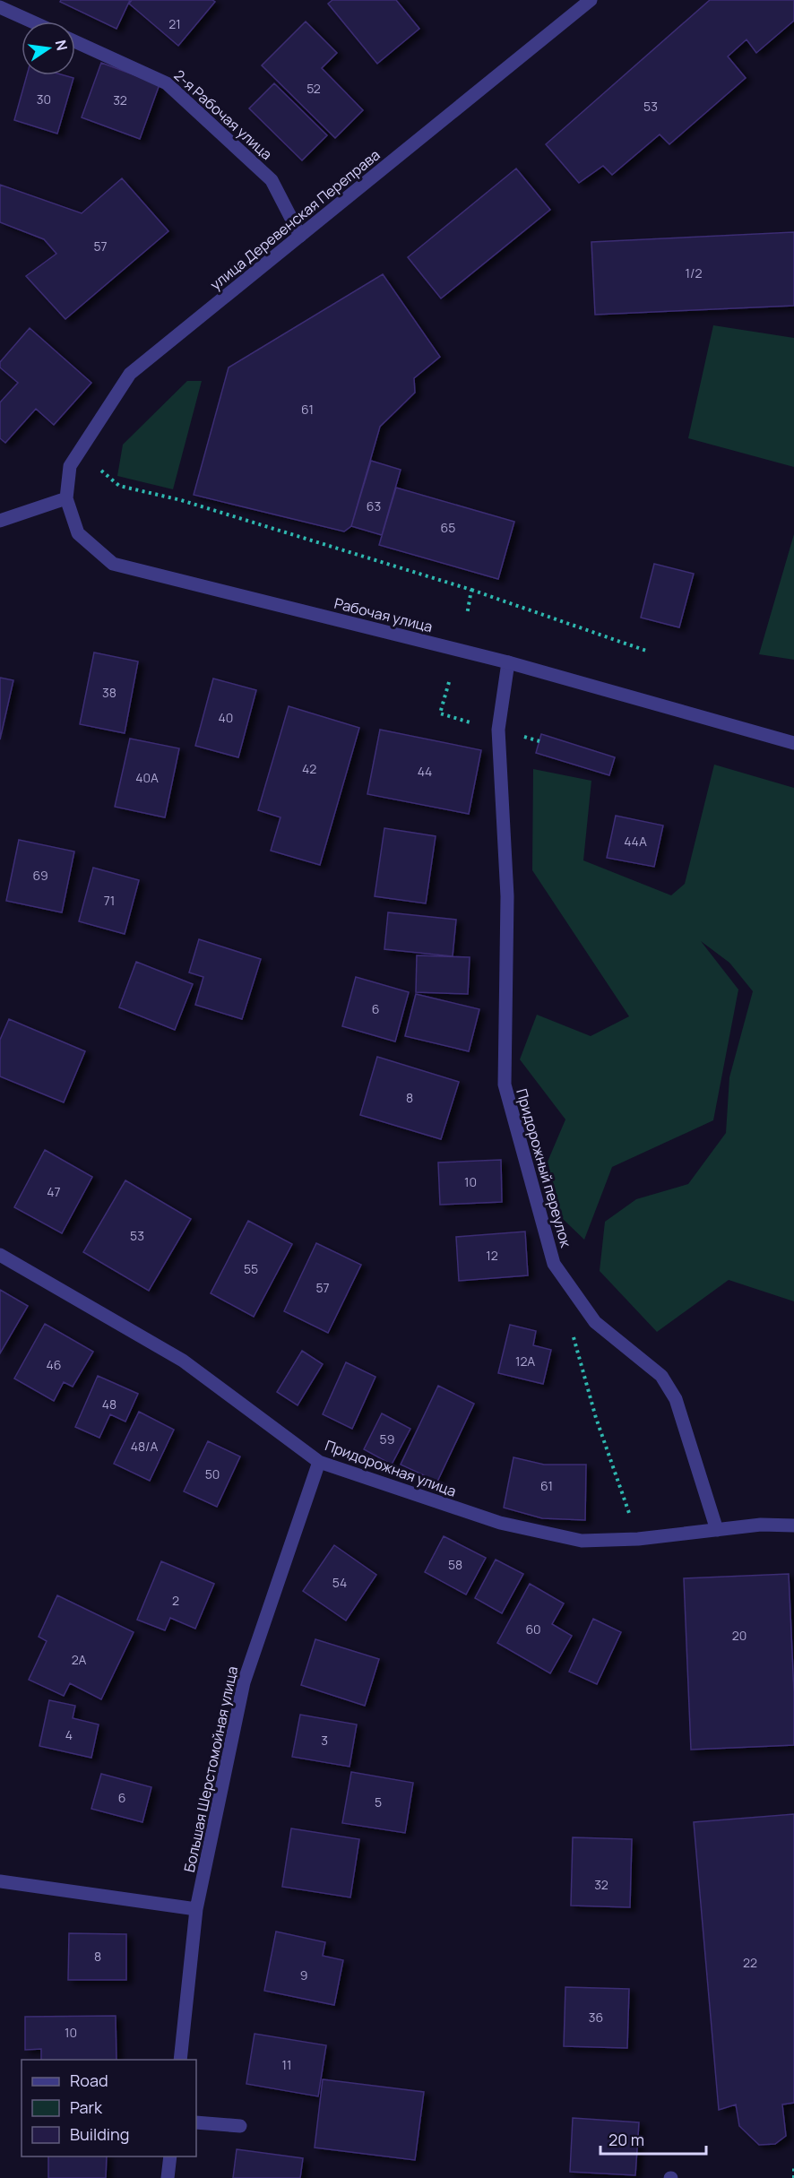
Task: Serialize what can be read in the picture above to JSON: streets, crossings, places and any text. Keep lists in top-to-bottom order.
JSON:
{
  "streets": {
    "street": [
      "2-я Рабочая улица",
      "улица Деревенская Переправа",
      "Рабочая улица",
      "Придорожный переулок",
      "Придорожная улица",
      "Большая Шерстомойная улица"
    ]
  },
  "crossings": [
    ["2-я Рабочая улица", "улица Деревенская Переправа"],
    ["улица Деревенская Переправа", "Рабочая улица"],
    ["Рабочая улица", "Придорожный переулок"],
    ["Придорожный переулок", "Придорожная улица"],
    ["Придорожная улица", "Большая Шерстомойная улица"]
  ],
  "house_numbers": [
    "21",
    "52",
    "30",
    "32",
    "53",
    "57",
    "1/2",
    "61",
    "63",
    "65",
    "38",
    "40",
    "42",
    "44",
    "40А",
    "44А",
    "69",
    "71",
    "6",
    "8",
    "10",
    "47",
    "53",
    "12",
    "55",
    "57",
    "12А",
    "46",
    "48",
    "59",
    "48/А",
    "50",
    "61",
    "58",
    "54",
    "2",
    "60",
    "20",
    "2А",
    "4",
    "3",
    "6",
    "5",
    "32",
    "8",
    "22",
    "9",
    "36",
    "10",
    "11"
  ],
  "legend": ["Road", "Park", "Building"],
  "scale_bar": "20 m",
  "north": "right"
}
